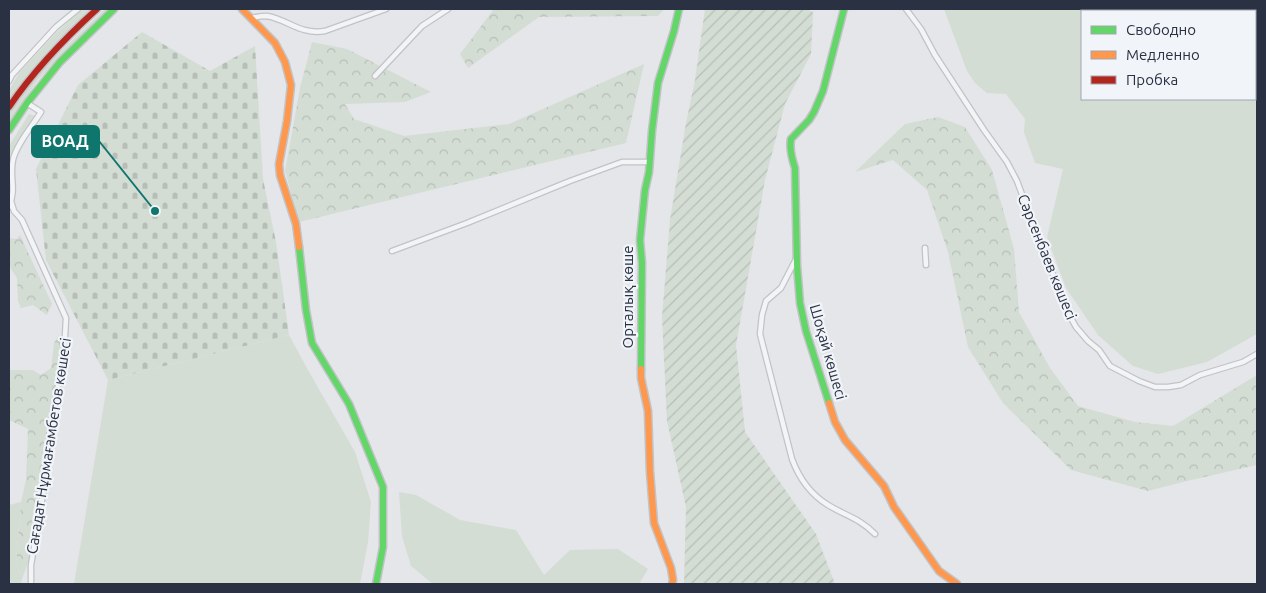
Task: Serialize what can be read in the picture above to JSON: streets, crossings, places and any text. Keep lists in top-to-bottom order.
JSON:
{
  "streets": {
    "street": [
      "Сәрсенбаев көшесі",
      "Орталық көше",
      "Шоқай көшесі",
      "Сағадат Нұрмағамбетов көшесі"
    ]
  },
  "places": ["ВОАД"],
  "legend": ["Свободно", "Медленно", "Пробка"]
}
